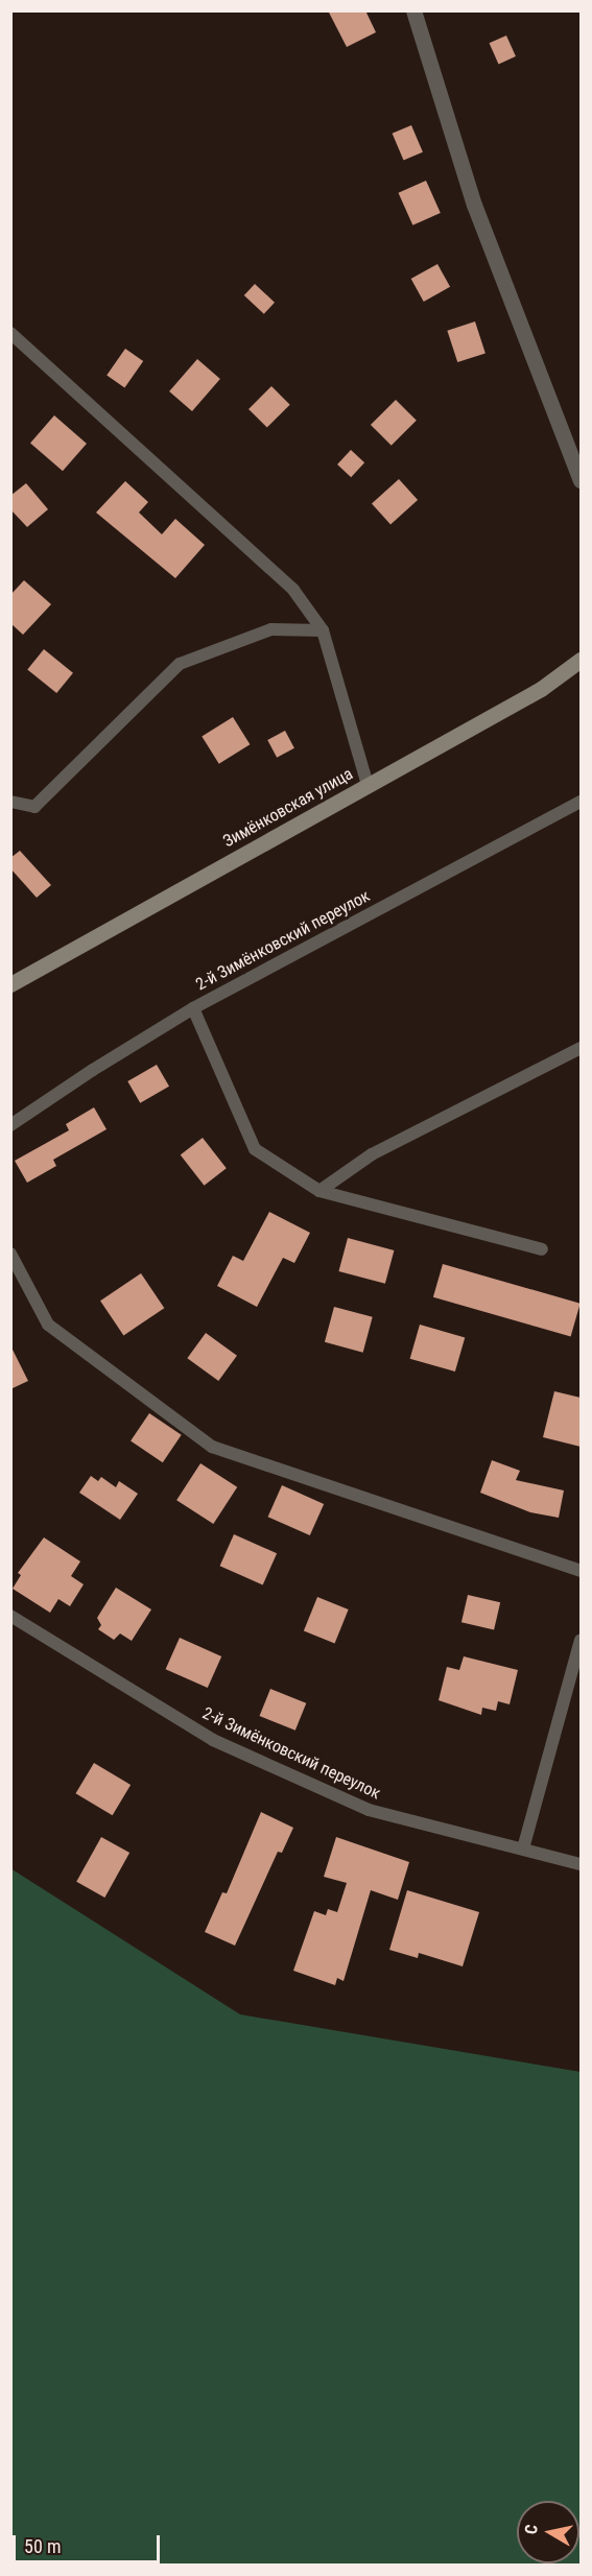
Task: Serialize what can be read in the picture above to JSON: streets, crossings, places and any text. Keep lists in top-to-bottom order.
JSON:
{
  "streets": {
    "main road": ["Зимёнковская улица"],
    "lane": ["2-й Зимёнковский переулок"]
  },
  "scale_bar": "50 m",
  "north": "left"
}
